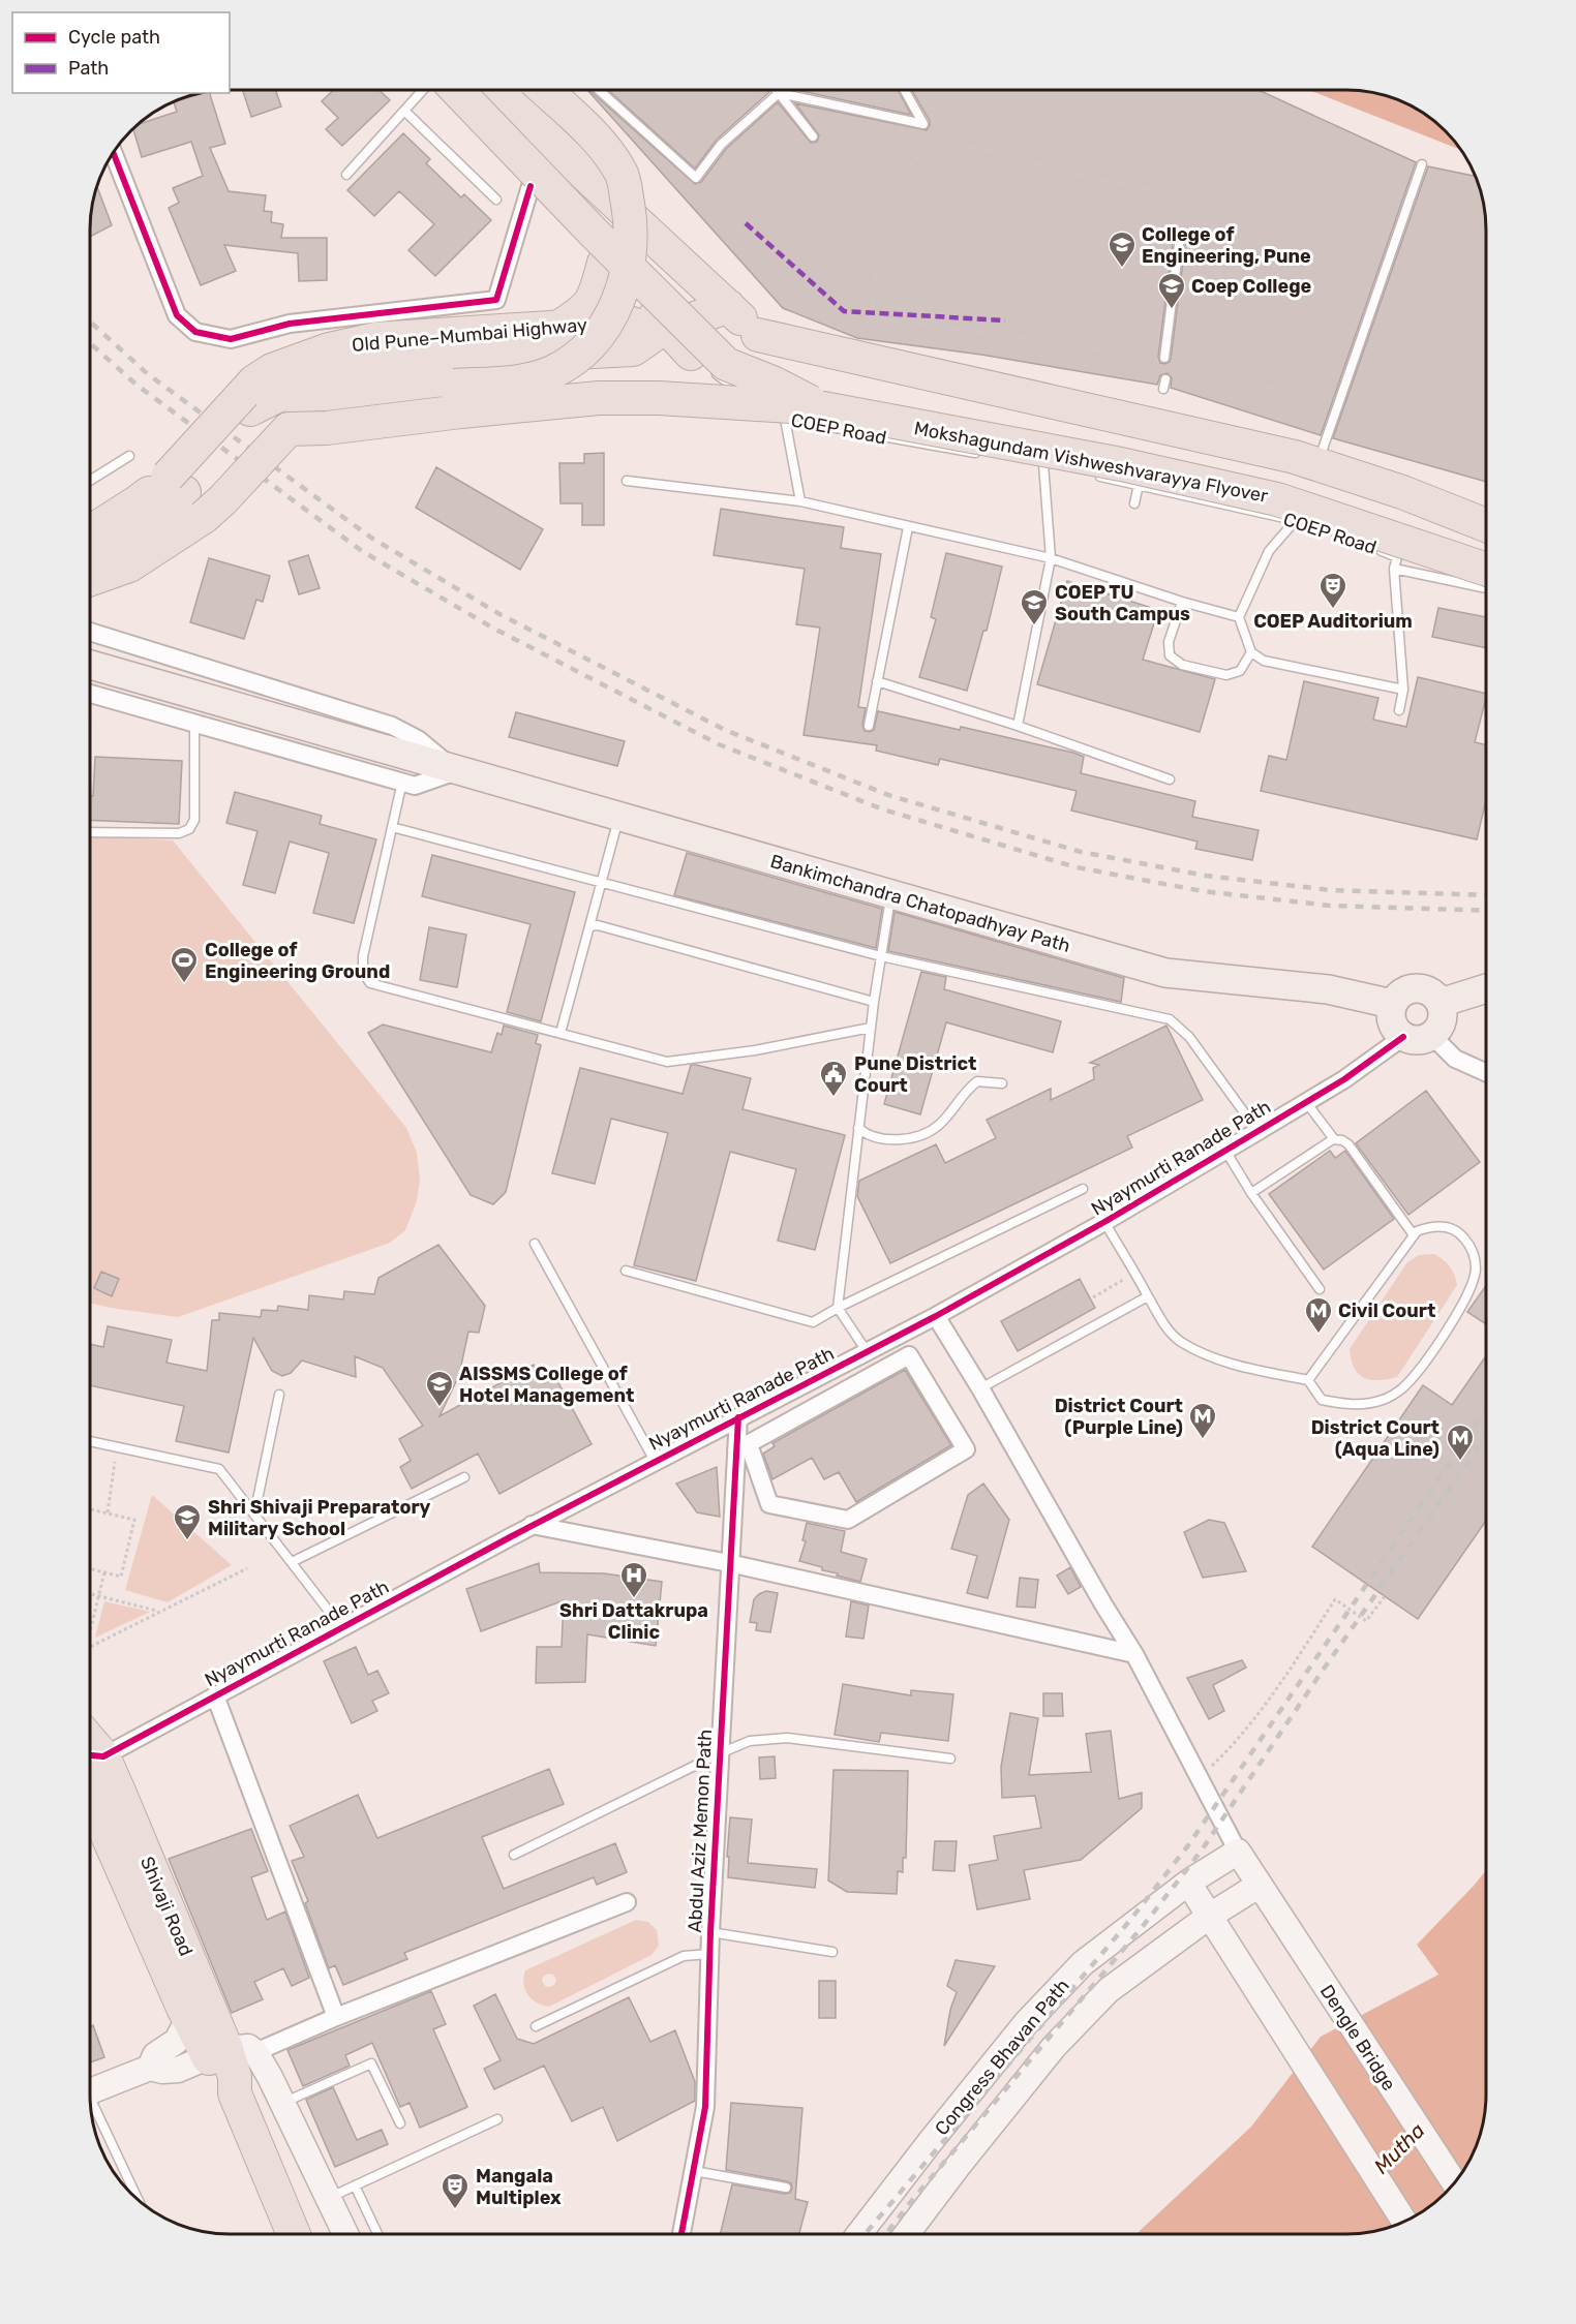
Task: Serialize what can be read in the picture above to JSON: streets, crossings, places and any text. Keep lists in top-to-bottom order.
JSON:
{
  "streets": {
    "highway": ["Old Pune–Mumbai Highway", "Mokshagundam Vishweshvarayya Flyover", "Shivaji Road"],
    "main road": ["Bankimchandra Chatopadhyay Path", "Dengle Bridge", "Congress Bhavan Path"],
    "street": ["Nyaymurti Ranade Path", "Abdul Aziz Memon Path"],
    "lane": ["COEP Road"]
  },
  "crossings": [
    ["Bankimchandra Chatopadhyay Path", "Nyaymurti Ranade Path"],
    ["Nyaymurti Ranade Path", "Abdul Aziz Memon Path"],
    ["Dengle Bridge", "Congress Bhavan Path"]
  ],
  "water": ["Mutha"],
  "places": {
    "school or university": [
      "College of Engineering, Pune",
      "Coep College",
      "COEP TU South Campus",
      "AISSMS College of Hotel Management",
      "Shri Shivaji Preparatory Military School"
    ],
    "theatre": ["COEP Auditorium", "Mangala Multiplex"],
    "sports": ["College of Engineering Ground"],
    "public building": ["Pune District Court"],
    "metro station": ["Civil Court", "District Court (Purple Line)", "District Court (Aqua Line)"],
    "hospital": ["Shri Dattakrupa Clinic"]
  },
  "legend": ["Cycle path", "Path"]
}
